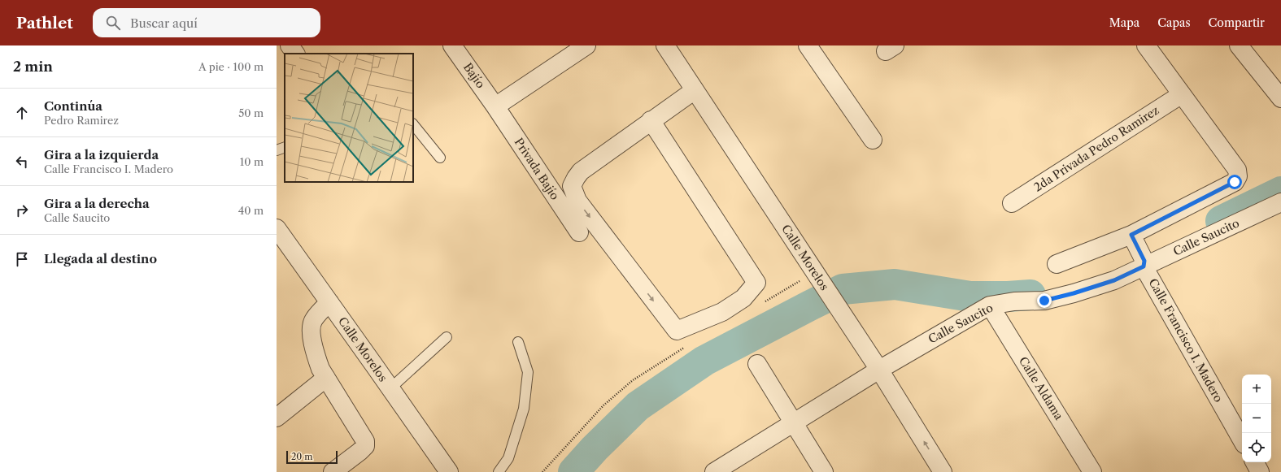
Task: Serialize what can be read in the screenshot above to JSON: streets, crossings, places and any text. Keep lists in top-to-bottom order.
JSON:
{
  "streets": {
    "street": [
      "Bajío",
      "2da Privada Pedro Ramirez",
      "Privada Bajío",
      "Calle Saucito",
      "Calle Morelos",
      "Calle Francisco I. Madero",
      "Calle Aldama"
    ]
  },
  "crossings": [
    ["Bajío", "Privada Bajío"],
    ["Calle Saucito", "Calle Morelos"],
    ["Calle Saucito", "Calle Francisco I. Madero"],
    ["Calle Saucito", "Calle Aldama"]
  ],
  "scale_bar": "20 m",
  "page": {
    "header": "Pathlet",
    "search": "Buscar aquí",
    "nav": ["Mapa", "Capas", "Compartir"],
    "heading": ["2 min", "A pie · 100 m"],
    "list": [
      ["Continúa", "Pedro Ramirez", "50 m"],
      ["Gira a la izquierda", "Calle Francisco I. Madero", "10 m"],
      ["Gira a la derecha", "Calle Saucito", "40 m"],
      "Llegada al destino"
    ],
    "map_buttons": ["+", "−"],
    "scale": "20 m"
  }
}
